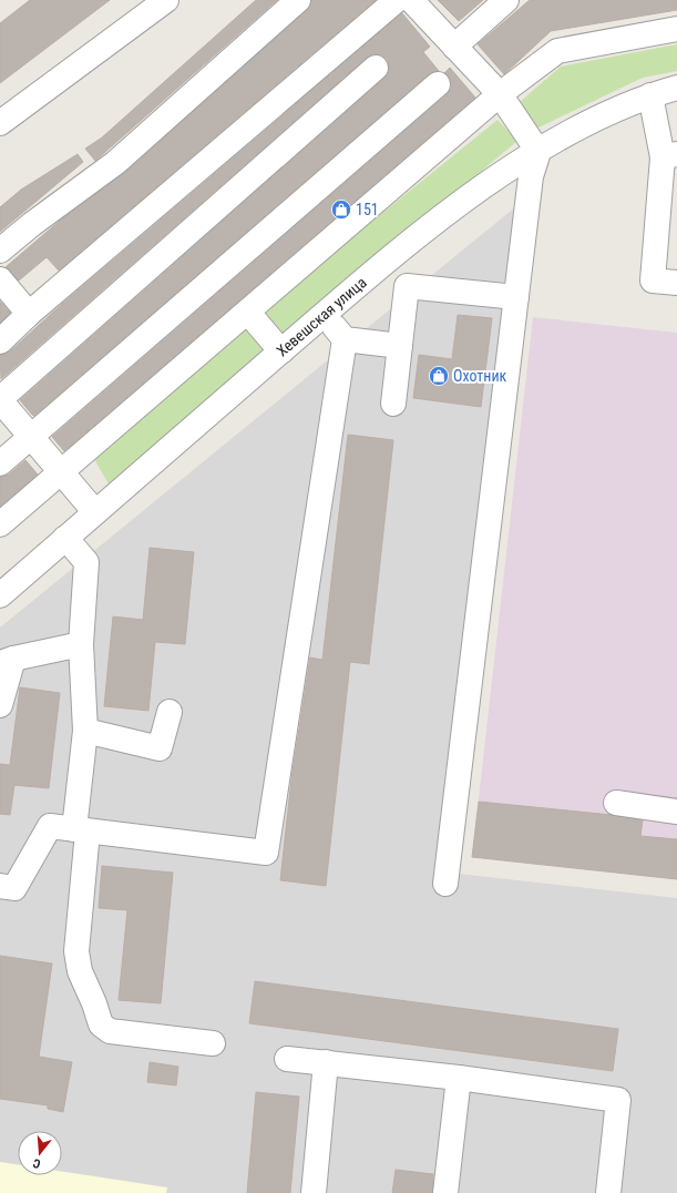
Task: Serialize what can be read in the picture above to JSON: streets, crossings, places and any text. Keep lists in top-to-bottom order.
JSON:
{
  "streets": {
    "street": ["Хевешская улица"]
  },
  "places": {
    "shop": ["151", "Охотник"]
  },
  "north": "bottom"
}
